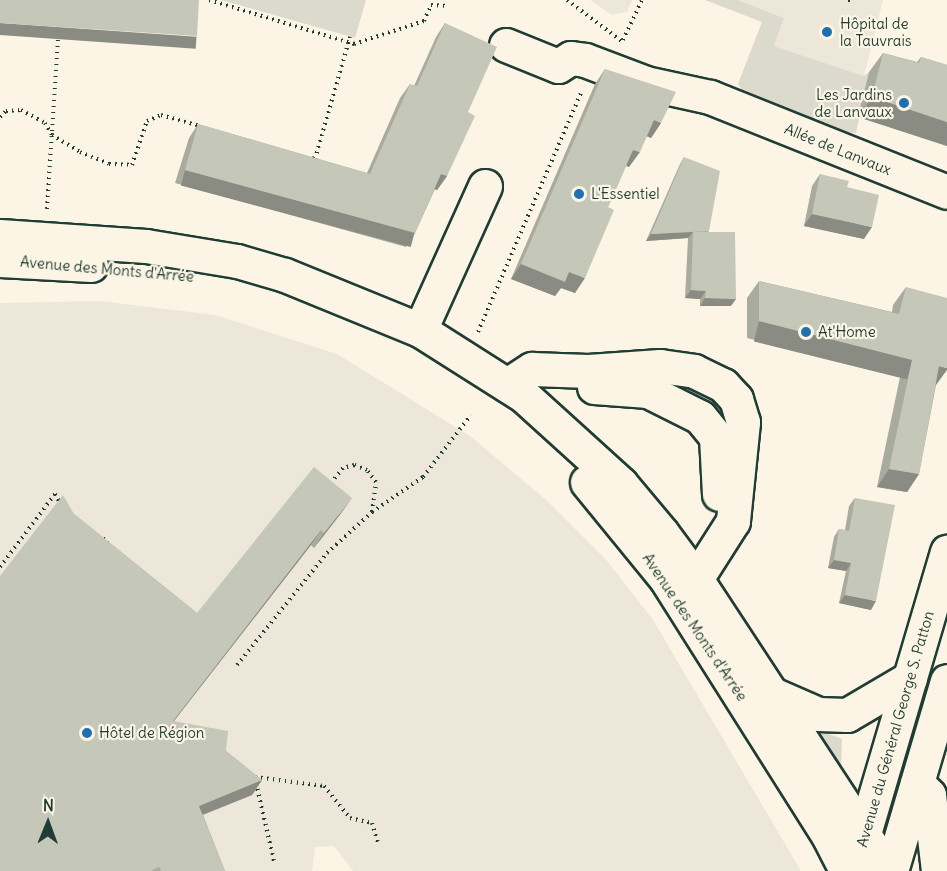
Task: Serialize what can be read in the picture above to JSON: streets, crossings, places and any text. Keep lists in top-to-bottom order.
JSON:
{
  "streets": {
    "street": ["Allée de Lanvaux", "Avenue des Monts d'Arrée", "Avenue du Général George S. Patton"]
  },
  "crossings": [
    ["Avenue des Monts d'Arrée", "Avenue du Général George S. Patton"]
  ],
  "places": [
    "Hôpital de la Tauvrais",
    "Les Jardins de Lanvaux",
    "L'Essentiel",
    "At'Home",
    "Hôtel de Région"
  ],
  "north": "top"
}
